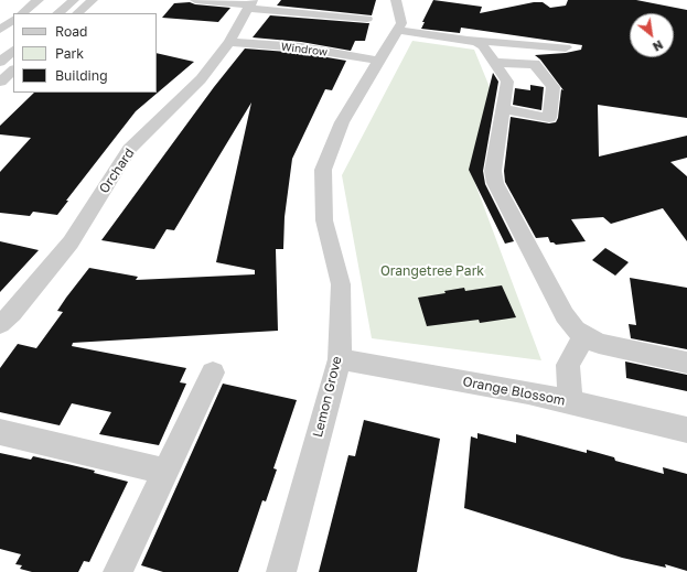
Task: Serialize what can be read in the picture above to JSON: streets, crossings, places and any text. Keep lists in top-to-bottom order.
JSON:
{
  "streets": {
    "street": [
      "Windrow",
      "Orchard",
      "Orange Blossom",
      "Lemon Grove"
    ]
  },
  "crossings": [
    ["Windrow", "Orchard"],
    ["Windrow", "Lemon Grove"],
    ["Orange Blossom", "Lemon Grove"]
  ],
  "parks": ["Orangetree Park"],
  "legend": ["Road", "Park", "Building"],
  "north": "bottom right"
}
